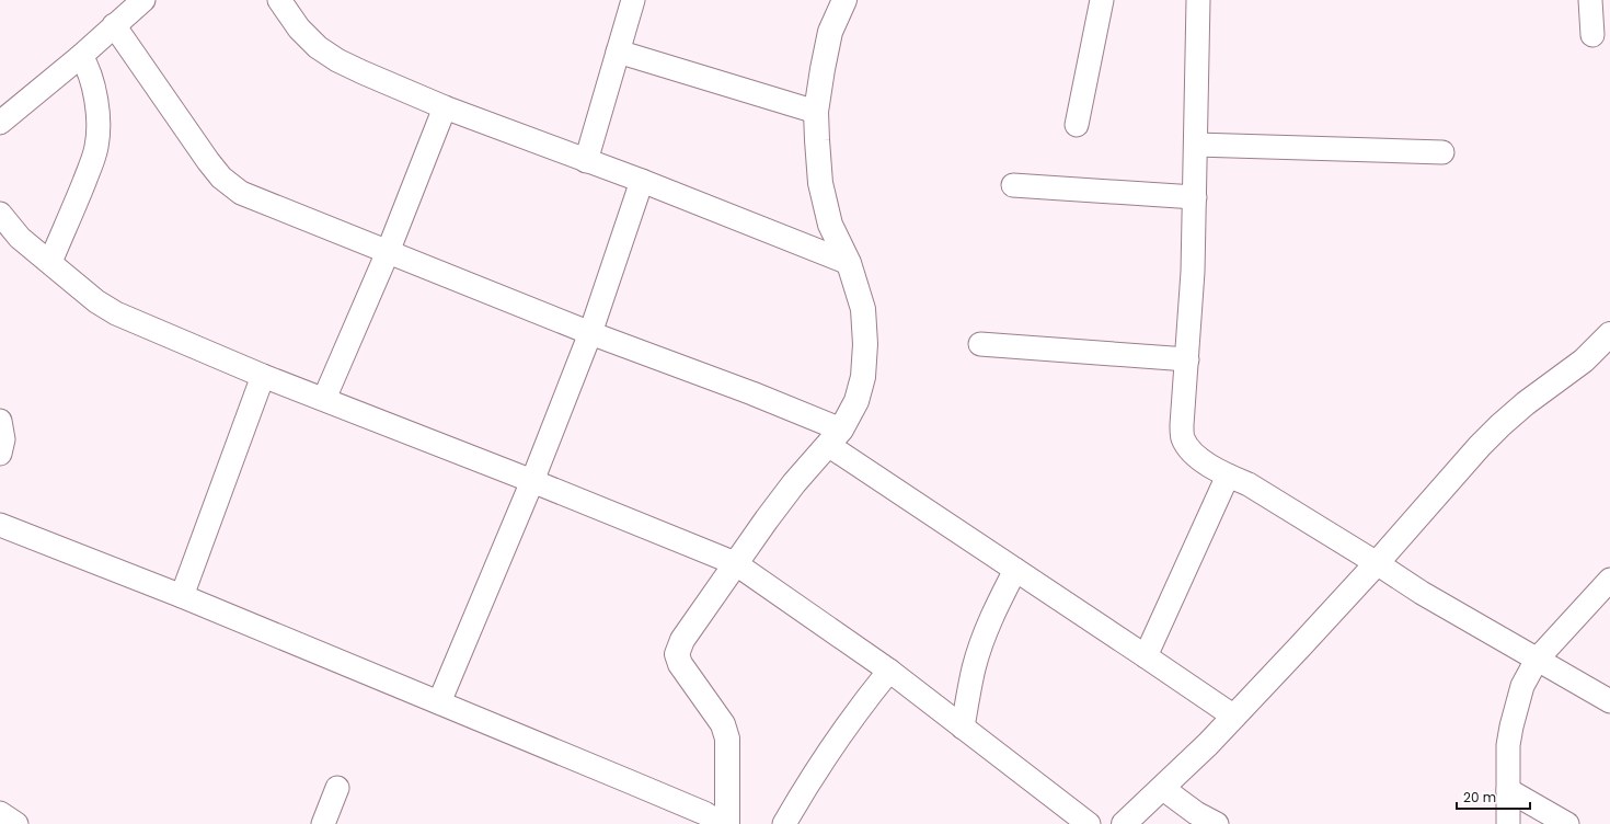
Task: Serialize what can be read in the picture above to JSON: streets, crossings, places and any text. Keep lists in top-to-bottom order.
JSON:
{
  "scale_bar": "20 m"
}
